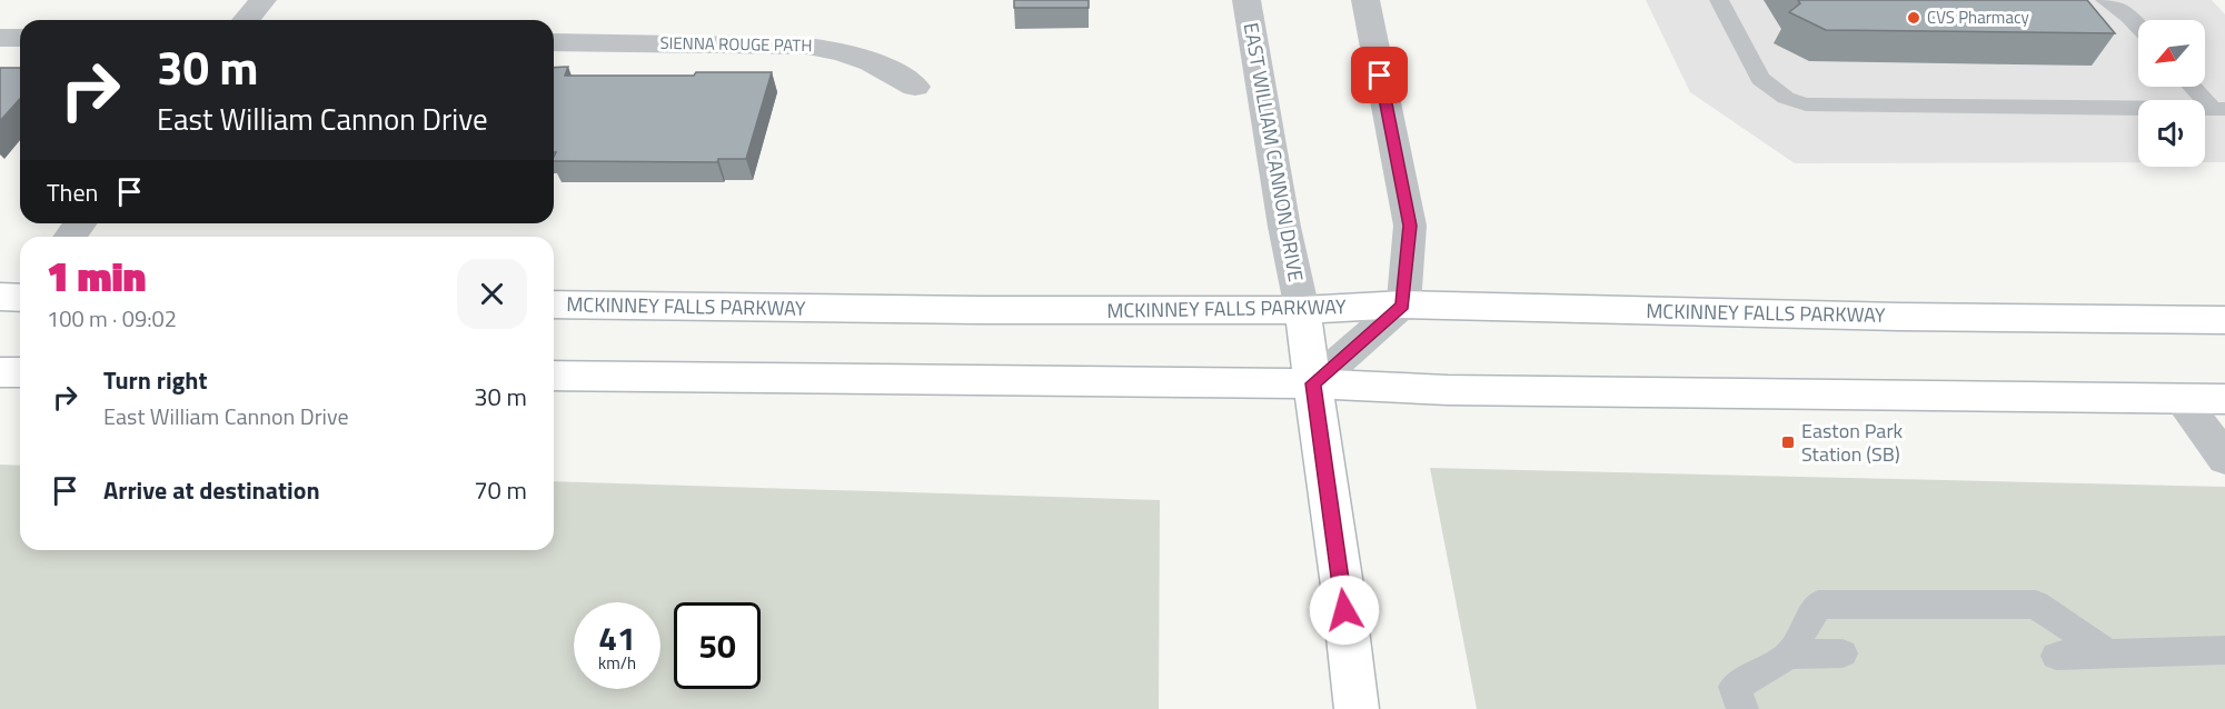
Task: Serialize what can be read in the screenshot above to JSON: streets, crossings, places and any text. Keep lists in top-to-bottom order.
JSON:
{
  "streets": {
    "main road": ["EAST WILLIAM CANNON DRIVE", "MCKINNEY FALLS PARKWAY"],
    "street": ["SIENNA ROUGE PATH"]
  },
  "crossings": [
    ["EAST WILLIAM CANNON DRIVE", "MCKINNEY FALLS PARKWAY"]
  ],
  "places": {
    "other": ["CVS Pharmacy"],
    "transit": ["Easton Park Station (SB)"]
  },
  "north": "bottom left",
  "page": {
    "turn": ["30 m", "East William Cannon Drive"],
    "then": "Then",
    "heading": ["1 min", "100 m · 09:02"],
    "list": [
      {
        "name": "Turn right",
        "note": "East William Cannon Drive",
        "value": "30 m"
      },
      {
        "name": "Arrive at destination",
        "value": "70 m"
      }
    ],
    "speed": "41 km/h",
    "limit": "50"
  }
}
